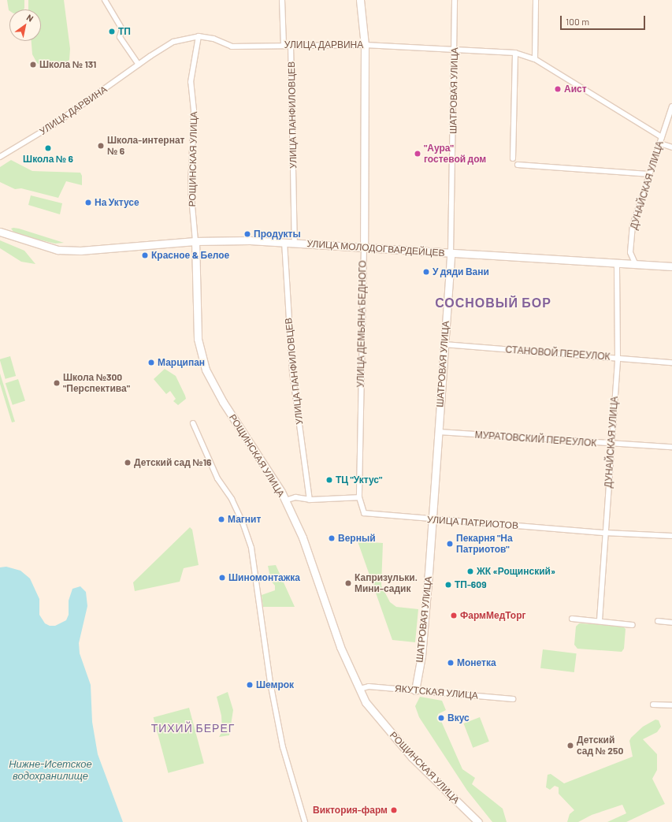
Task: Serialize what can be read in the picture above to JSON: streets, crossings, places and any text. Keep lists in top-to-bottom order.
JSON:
{
  "streets": {
    "street": [
      "УЛИЦА ДАРВИНА",
      "ШАТРОВАЯ УЛИЦА",
      "УЛИЦА ПАНФИЛОВЦЕВ",
      "РОЩИНСКАЯ УЛИЦА",
      "ДУНАЙСКАЯ УЛИЦА",
      "УЛИЦА МОЛОДОГВАРДЕЙЦЕВ",
      "УЛИЦА ДЕМЬЯНА БЕДНОГО",
      "СТАНОВОЙ ПЕРЕУЛОК",
      "МУРАТОВСКИЙ ПЕРЕУЛОК",
      "УЛИЦА ПАТРИОТОВ",
      "ЯКУТСКАЯ УЛИЦА"
    ]
  },
  "crossings": [
    ["УЛИЦА ДАРВИНА", "ШАТРОВАЯ УЛИЦА"],
    ["УЛИЦА ДАРВИНА", "УЛИЦА ПАНФИЛОВЦЕВ"],
    ["УЛИЦА ДАРВИНА", "РОЩИНСКАЯ УЛИЦА"],
    ["УЛИЦА ДАРВИНА", "ДУНАЙСКАЯ УЛИЦА"],
    ["УЛИЦА ДАРВИНА", "УЛИЦА ДЕМЬЯНА БЕДНОГО"],
    ["ШАТРОВАЯ УЛИЦА", "УЛИЦА МОЛОДОГВАРДЕЙЦЕВ"],
    ["ШАТРОВАЯ УЛИЦА", "СТАНОВОЙ ПЕРЕУЛОК"],
    ["ШАТРОВАЯ УЛИЦА", "МУРАТОВСКИЙ ПЕРЕУЛОК"],
    ["ШАТРОВАЯ УЛИЦА", "УЛИЦА ПАТРИОТОВ"],
    ["ШАТРОВАЯ УЛИЦА", "ЯКУТСКАЯ УЛИЦА"],
    ["УЛИЦА ПАНФИЛОВЦЕВ", "УЛИЦА МОЛОДОГВАРДЕЙЦЕВ"],
    ["РОЩИНСКАЯ УЛИЦА", "УЛИЦА МОЛОДОГВАРДЕЙЦЕВ"],
    ["РОЩИНСКАЯ УЛИЦА", "ЯКУТСКАЯ УЛИЦА"],
    ["ДУНАЙСКАЯ УЛИЦА", "УЛИЦА МОЛОДОГВАРДЕЙЦЕВ"],
    ["ДУНАЙСКАЯ УЛИЦА", "СТАНОВОЙ ПЕРЕУЛОК"],
    ["ДУНАЙСКАЯ УЛИЦА", "МУРАТОВСКИЙ ПЕРЕУЛОК"],
    ["ДУНАЙСКАЯ УЛИЦА", "УЛИЦА ПАТРИОТОВ"],
    ["УЛИЦА МОЛОДОГВАРДЕЙЦЕВ", "УЛИЦА ДЕМЬЯНА БЕДНОГО"],
    ["УЛИЦА ДЕМЬЯНА БЕДНОГО", "УЛИЦА ПАТРИОТОВ"]
  ],
  "districts": ["СОСНОВЫЙ БОР", "ТИХИЙ БЕРЕГ"],
  "water": ["Нижне-Исетское водохранилище"],
  "places": [
    "ТП",
    "Школа № 131",
    "Аист",
    "Школа-интернат № 6",
    "Школа № 6",
    "\"Аура\" гостевой дом",
    "На Уктусе",
    "Продукты",
    "Красное & Белое",
    "У дяди Вани",
    "Марципан",
    "Школа №300 \"Перспектива\"",
    "Детский сад №16",
    "ТЦ \"Уктус\"",
    "Магнит",
    "Верный",
    "Пекарня \"На Патриотов\"",
    "ЖК «Рощинский»",
    "Шиномонтажка",
    "Капризульки. Мини-садик",
    "ТП-609",
    "ФармМедТорг",
    "Монетка",
    "Шемрок",
    "Вкус",
    "Детский сад № 250",
    "Виктория-фарм"
  ],
  "scale_bar": "100 m",
  "north": "top right"
}
